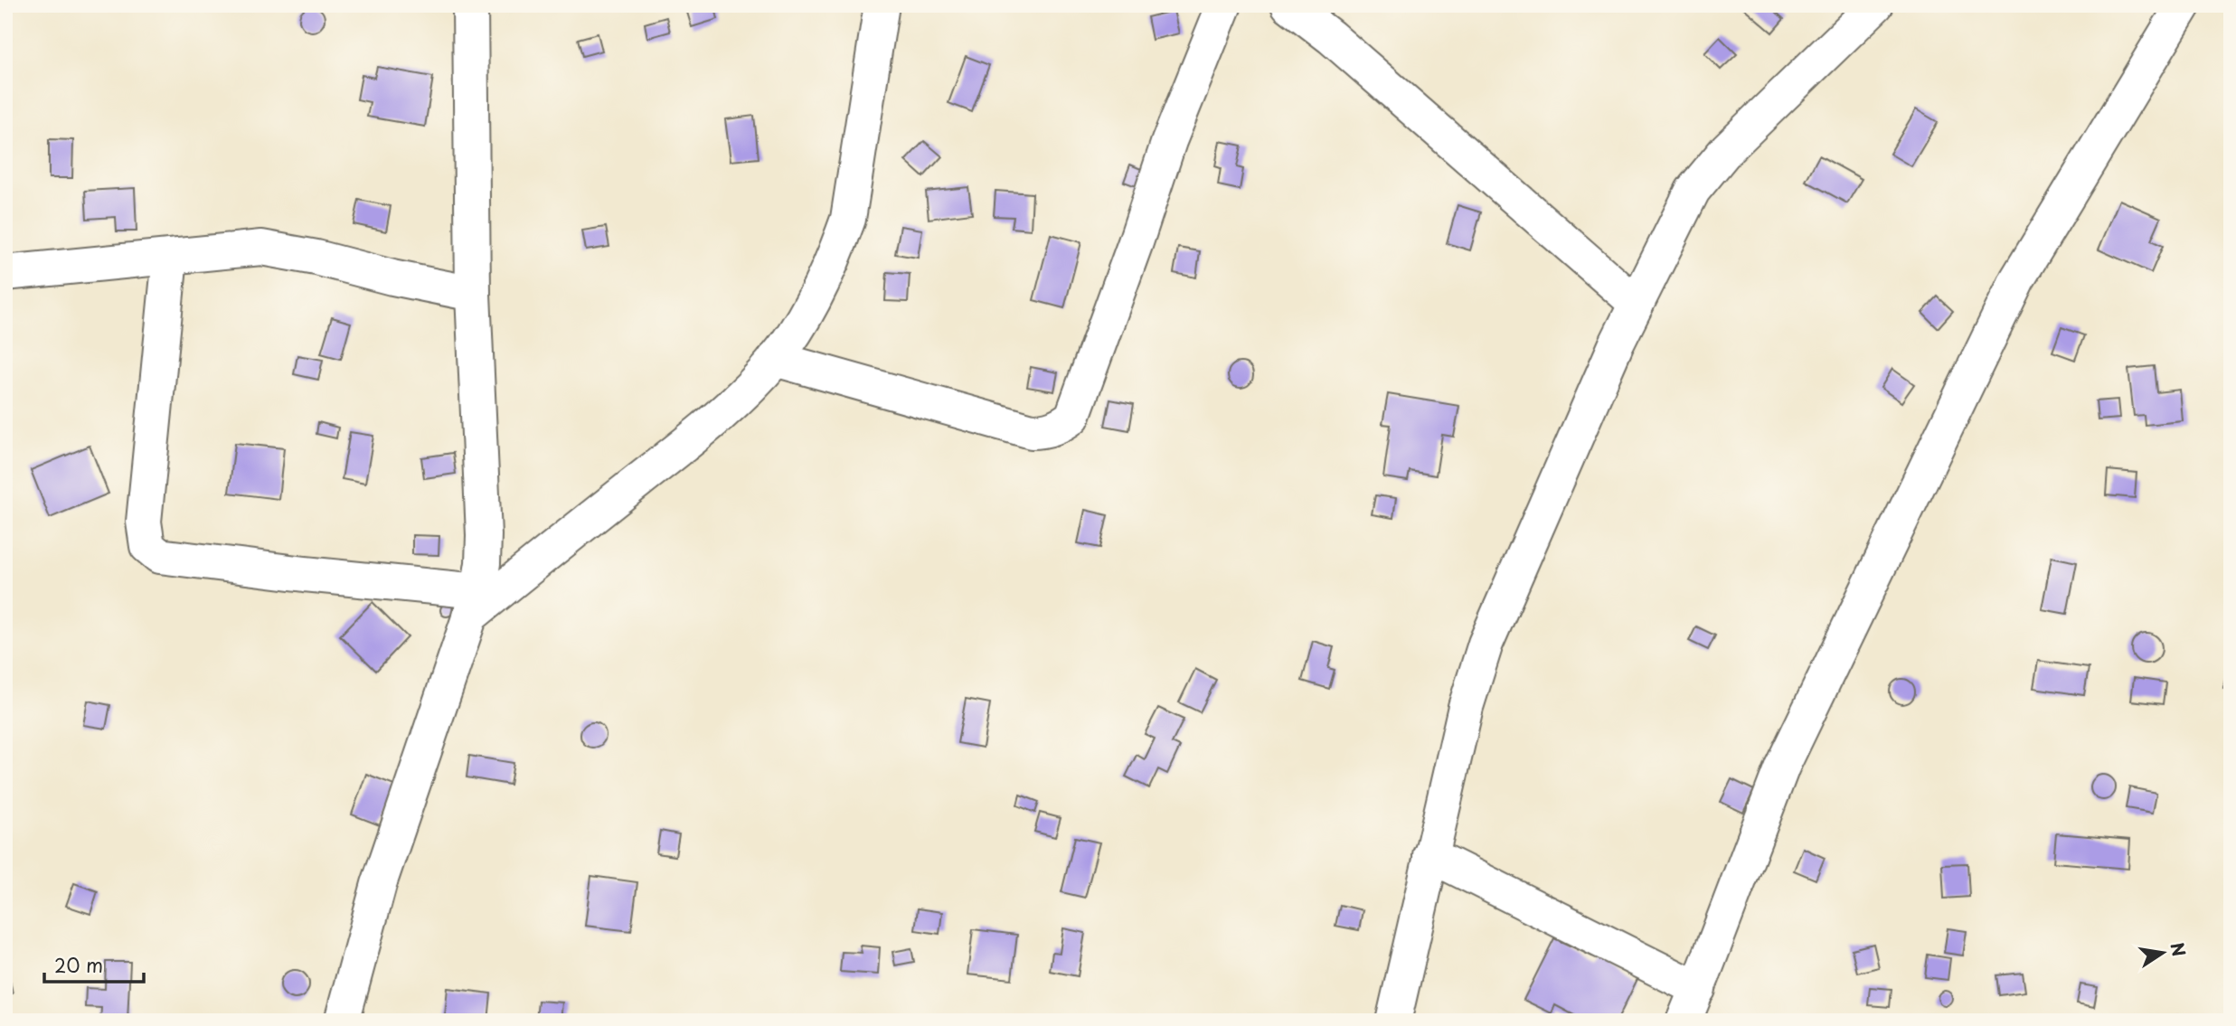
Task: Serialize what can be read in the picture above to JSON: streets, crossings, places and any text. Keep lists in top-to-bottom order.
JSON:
{
  "scale_bar": "20 m",
  "north": "right"
}
